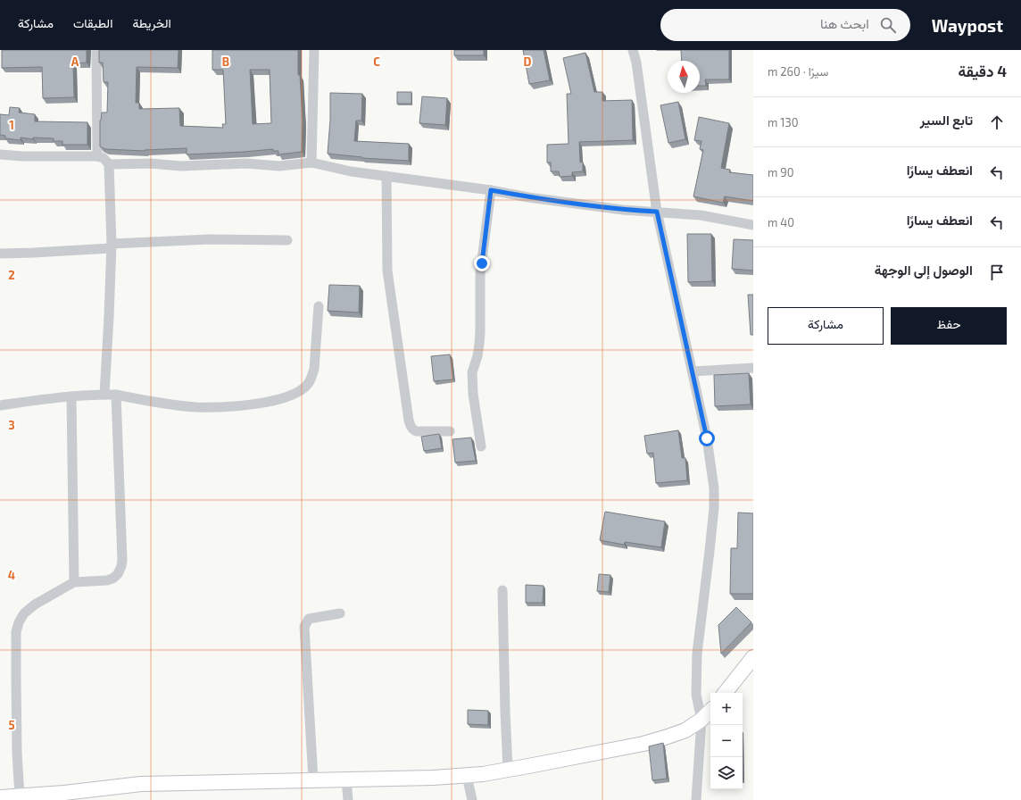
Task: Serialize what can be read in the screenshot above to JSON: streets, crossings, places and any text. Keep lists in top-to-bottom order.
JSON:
{
  "north": "top",
  "page": {
    "header": "Waypost",
    "search": "ابحث هنا",
    "nav": ["الخريطة", "الطبقات", "مشاركة"],
    "heading": ["4 دقيقة", "سيرًا · 260 m"],
    "list": [
      ["تابع السير", "130 m"],
      ["انعطف يسارًا", "90 m"],
      ["انعطف يسارًا", "40 m"],
      "الوصول إلى الوجهة"
    ],
    "buttons": ["حفظ", "مشاركة"],
    "map_buttons": ["+", "−"]
  },
  "grid": {
    "columns": [
      "A",
      "B",
      "C",
      "D"
    ],
    "rows": [
      "1",
      "2",
      "3",
      "4",
      "5"
    ]
  }
}
